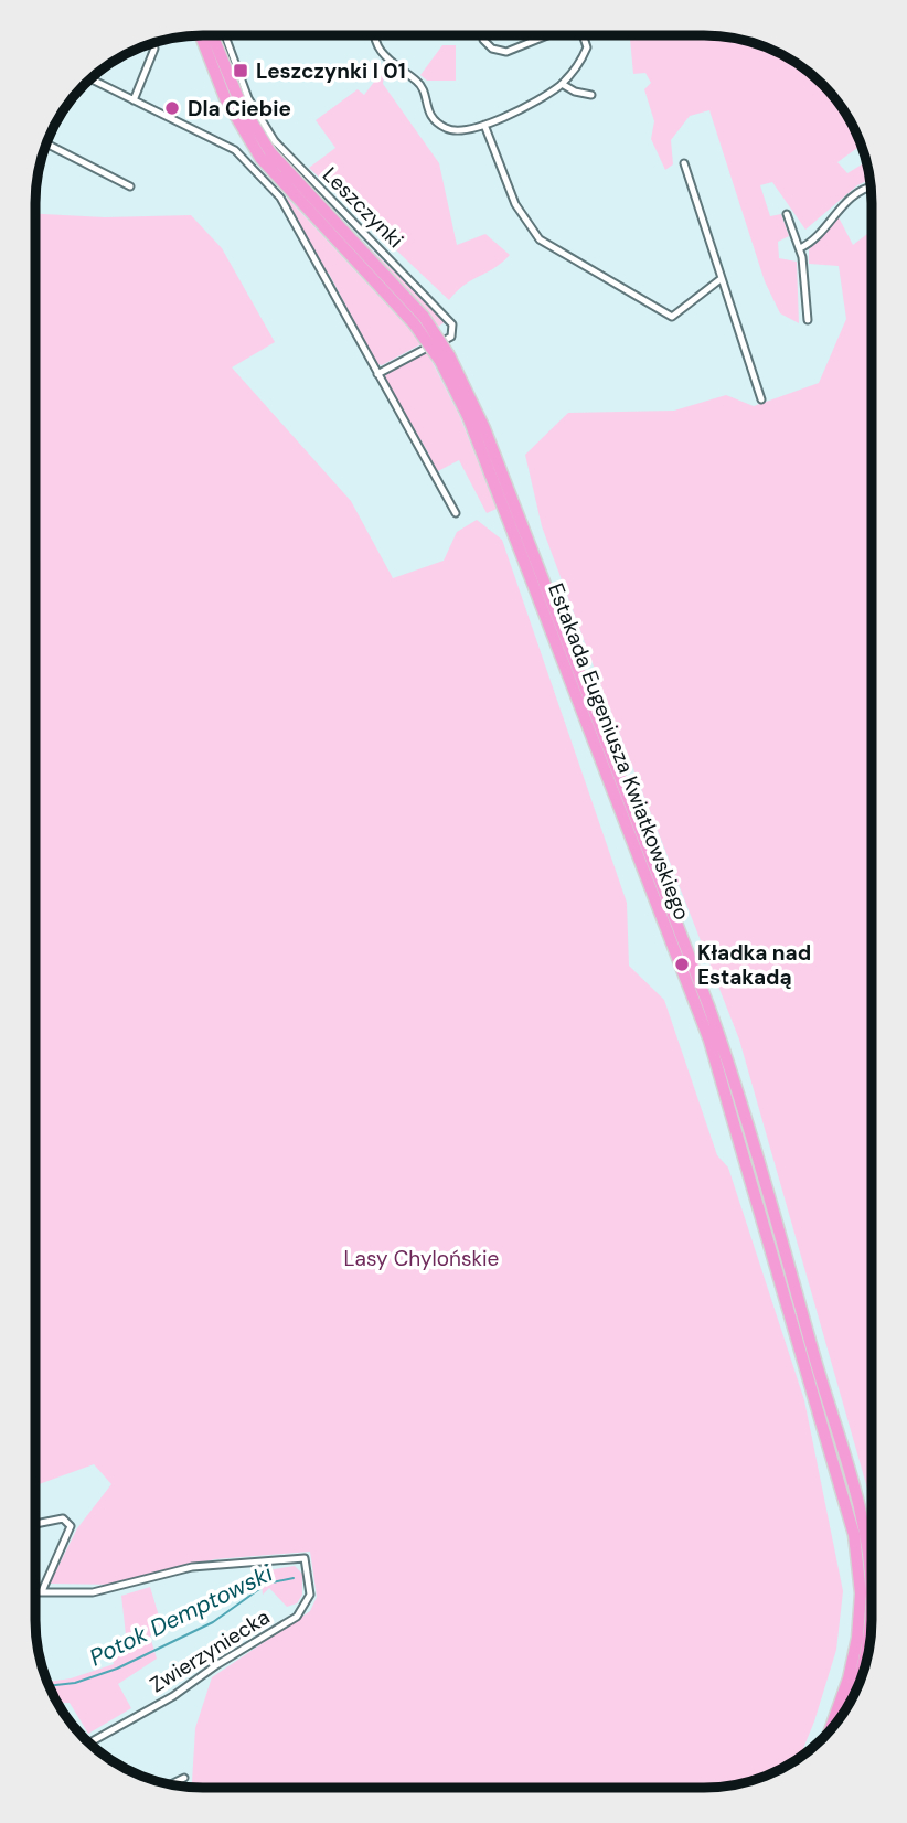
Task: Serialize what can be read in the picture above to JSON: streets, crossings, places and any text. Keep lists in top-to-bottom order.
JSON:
{
  "streets": {
    "highway": ["Estakada Eugeniusza Kwiatkowskiego"],
    "street": ["Leszczynki", "Zwierzyniecka"]
  },
  "water": ["Potok Demptowski"],
  "parks": ["Lasy Chylońskie"],
  "places": {
    "transit": ["Leszczynki I 01"],
    "other": ["Dla Ciebie", "Kładka nad Estakadą"]
  }
}
